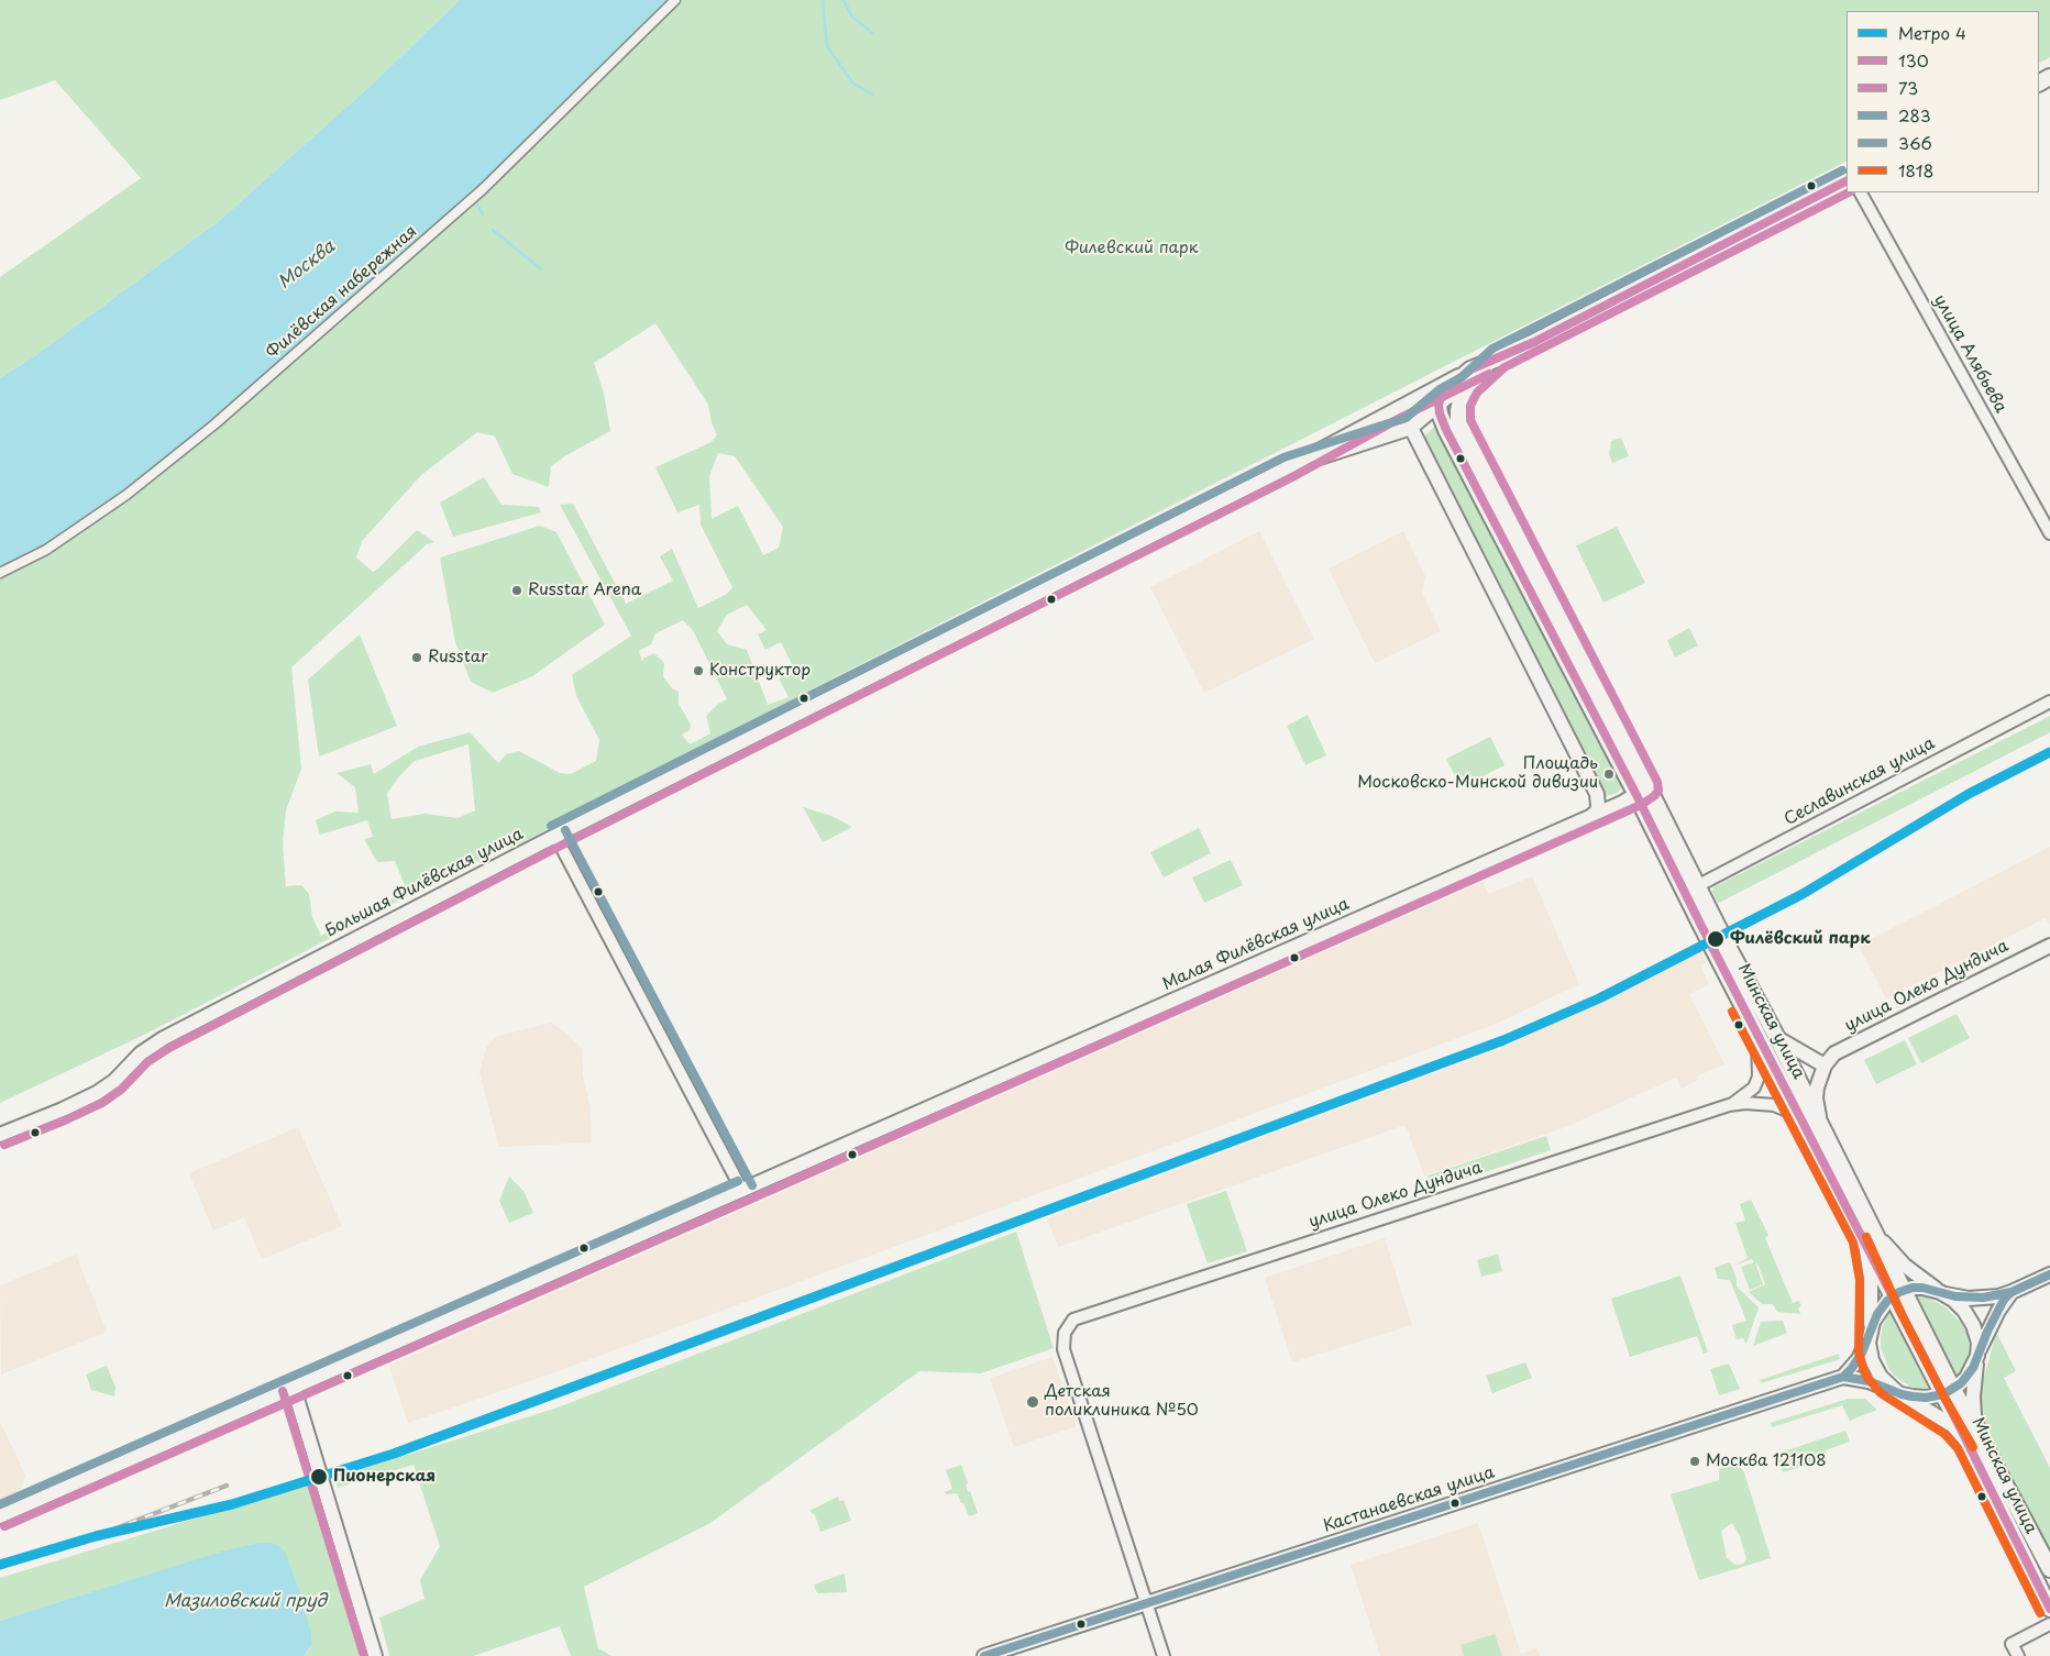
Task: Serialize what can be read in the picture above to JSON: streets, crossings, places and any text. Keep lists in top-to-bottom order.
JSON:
{
  "streets": {
    "main road": ["Большая Филёвская улица", "Минская улица"],
    "street": [
      "Филёвская набережная",
      "улица Алябьева",
      "Сеславинская улица",
      "Малая Филёвская улица",
      "улица Олеко Дундича",
      "Кастанаевская улица"
    ]
  },
  "crossings": [
    ["Сеславинская улица", "Минская улица"],
    ["Большая Филёвская улица", "Минская улица"],
    ["Малая Филёвская улица", "Минская улица"],
    ["улица Олеко Дундича", "Минская улица"],
    ["улица Олеко Дундича", "Кастанаевская улица"],
    ["Минская улица", "Кастанаевская улица"]
  ],
  "water": ["Москва", "Мазиловский пруд"],
  "parks": ["Филевский парк"],
  "places": [
    "Russtar Arena",
    "Russtar",
    "Конструктор",
    "Площадь Московско-Минской дивизии",
    "Филёвский парк",
    "Детская поликлиника №50",
    "Москва 121108",
    "Пионерская"
  ],
  "lines": [
    "transit line 283",
    "transit line 130",
    "transit line 73",
    "metro line 4",
    "transit line 1818",
    "transit line 366"
  ],
  "legend": [
    "Метро 4",
    "130",
    "73",
    "283",
    "366",
    "1818"
  ]
}
